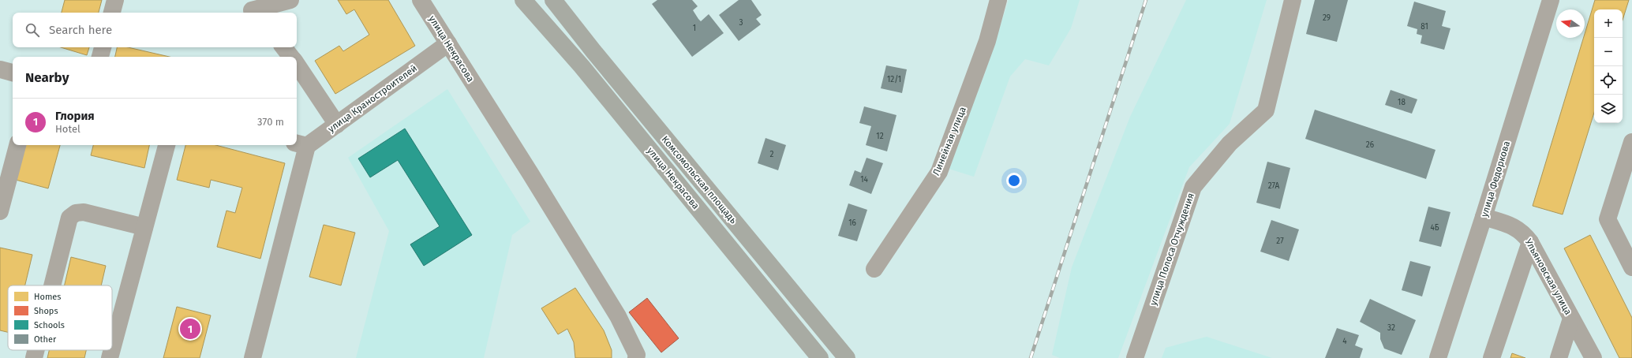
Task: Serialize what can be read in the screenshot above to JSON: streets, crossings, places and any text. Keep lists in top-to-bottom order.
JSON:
{
  "streets": {
    "main road": ["улица Некрасова", "Комсомольская площадь"],
    "street": [
      "улица Краностроителей",
      "Линейная улица",
      "улица Федоркова",
      "улица Полоса Отчуждения",
      "Ульяновская улица"
    ]
  },
  "crossings": [
    ["улица Некрасова", "улица Краностроителей"],
    ["улица Федоркова", "Ульяновская улица"]
  ],
  "house_numbers": [
    "29",
    "3",
    "81",
    "1",
    "12/1",
    "18",
    "12",
    "26",
    "2",
    "14",
    "27А",
    "16",
    "4Б",
    "27",
    "32",
    "4"
  ],
  "legend": [
    "Homes",
    "Shops",
    "Schools",
    "Other"
  ],
  "north": "left",
  "page": {
    "map_buttons": ["+", "−"],
    "search": "Search here",
    "heading": "Nearby",
    "list": [
      {
        "mark": "1",
        "name": "Глория",
        "note": "Hotel",
        "value": "370 m"
      }
    ],
    "pins": "1"
  }
}
